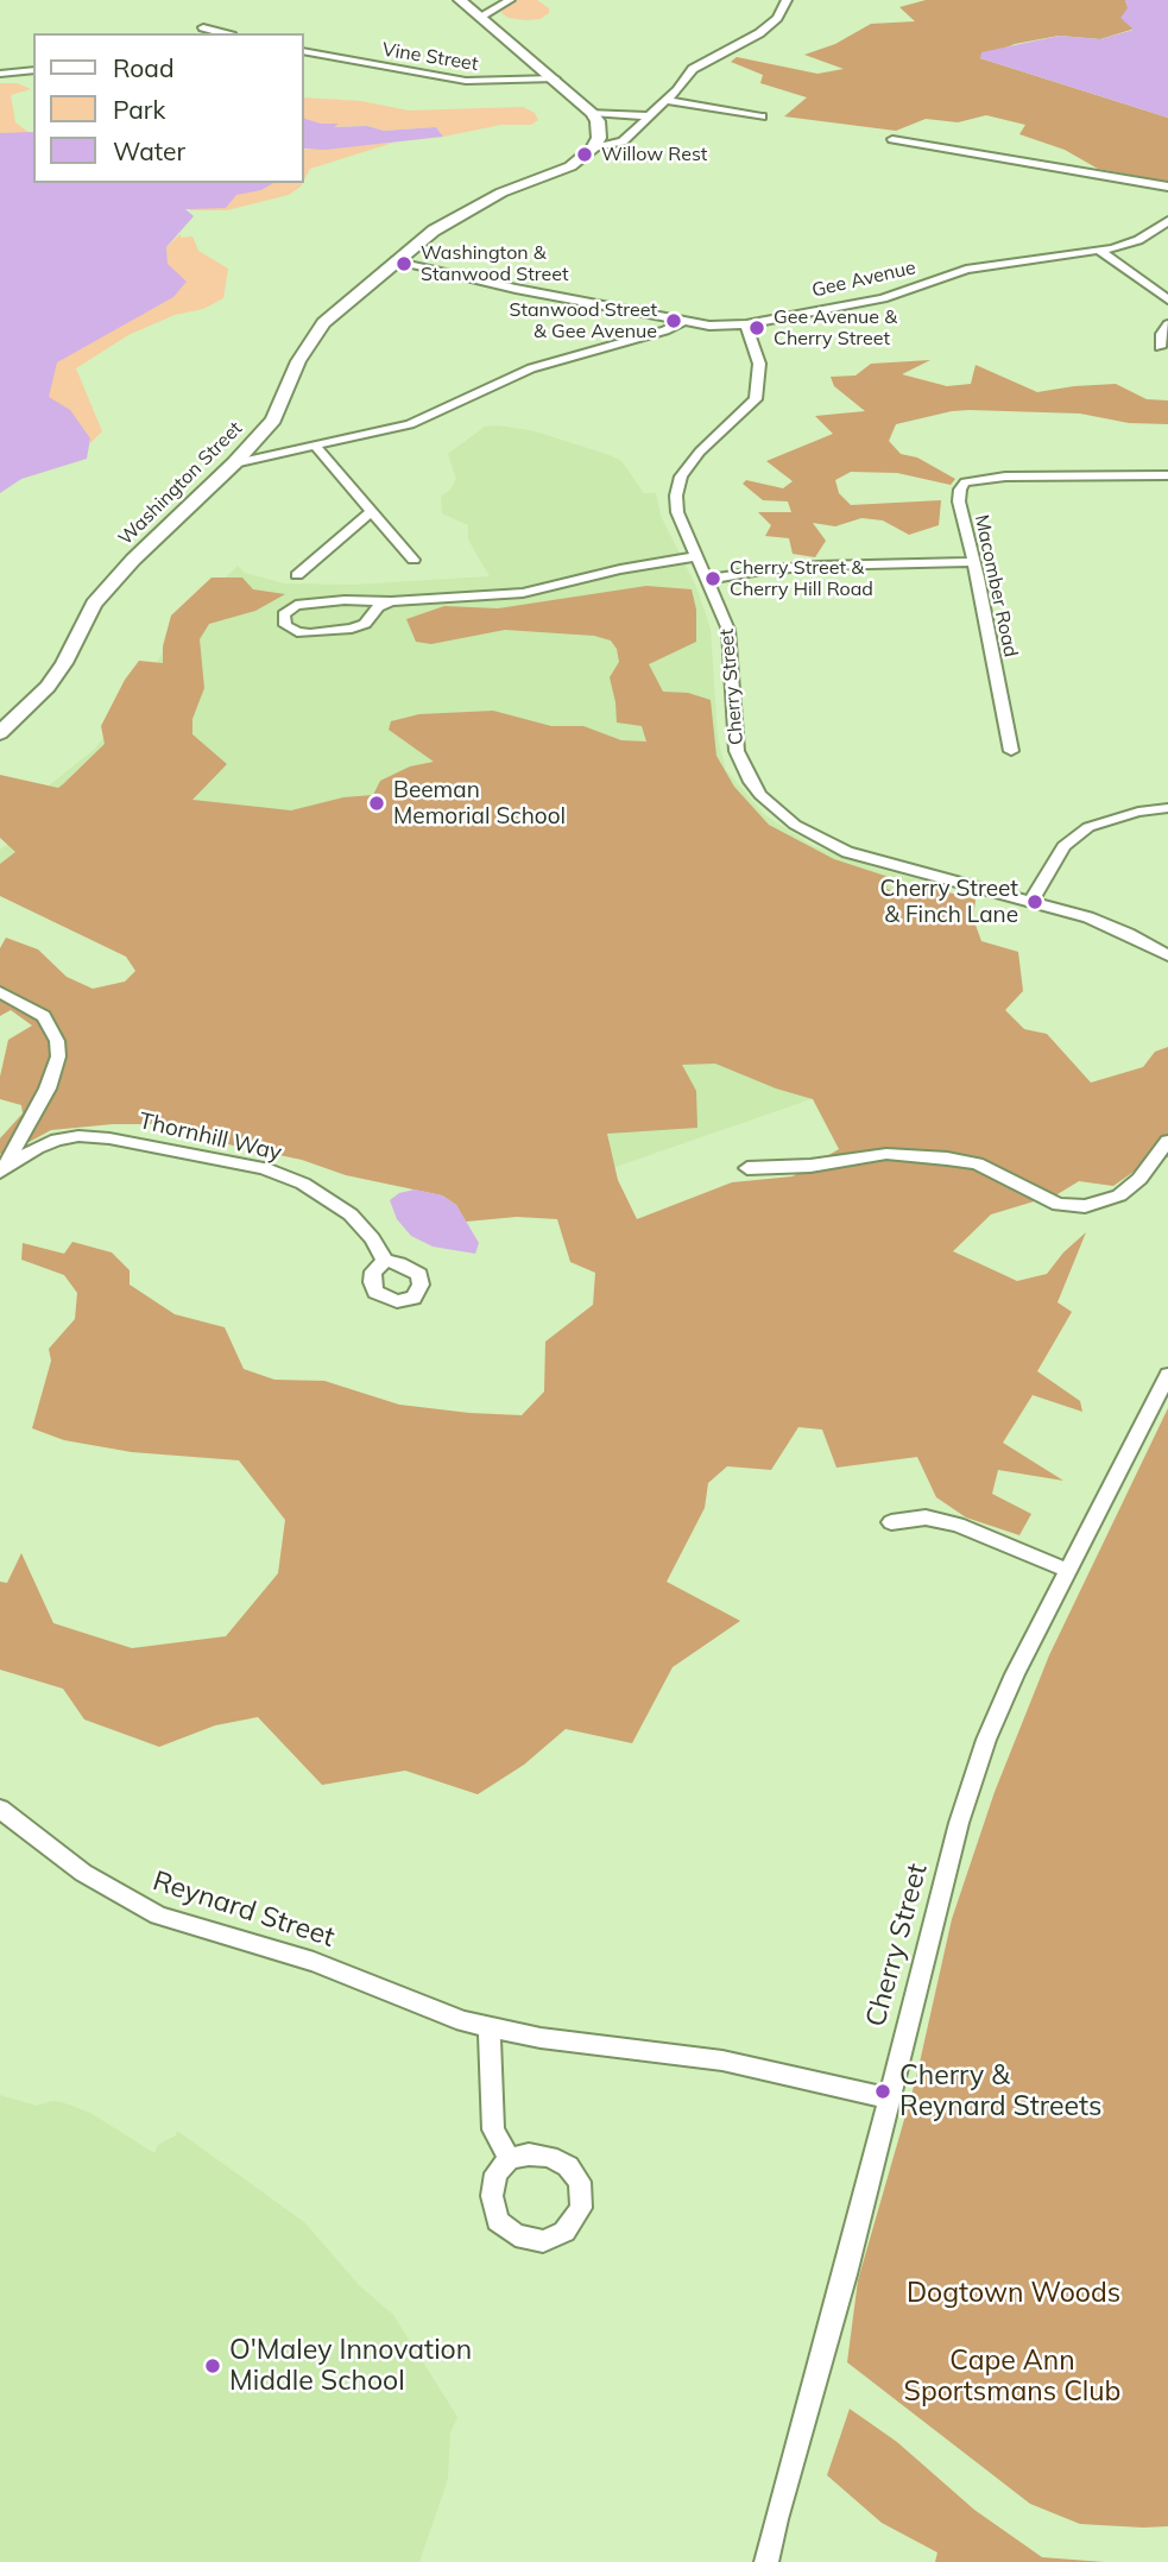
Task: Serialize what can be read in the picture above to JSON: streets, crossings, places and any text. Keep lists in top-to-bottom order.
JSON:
{
  "streets": {
    "main road": ["Washington Street"],
    "street": [
      "Vine Street",
      "Gee Avenue",
      "Macomber Road",
      "Cherry Street",
      "Thornhill Way",
      "Reynard Street"
    ]
  },
  "crossings": [
    ["Gee Avenue", "Washington Street"],
    ["Gee Avenue", "Cherry Street"],
    ["Cherry Street", "Reynard Street"]
  ],
  "parks": ["Dogtown Woods", "Cape Ann Sportsmans Club"],
  "places": [
    "Willow Rest",
    "Washington & Stanwood Street",
    "Stanwood Street & Gee Avenue",
    "Gee Avenue & Cherry Street",
    "Cherry Street & Cherry Hill Road",
    "Beeman Memorial School",
    "Cherry Street & Finch Lane",
    "Cherry & Reynard Streets",
    "O'Maley Innovation Middle School"
  ],
  "legend": ["Road", "Park", "Water"]
}
